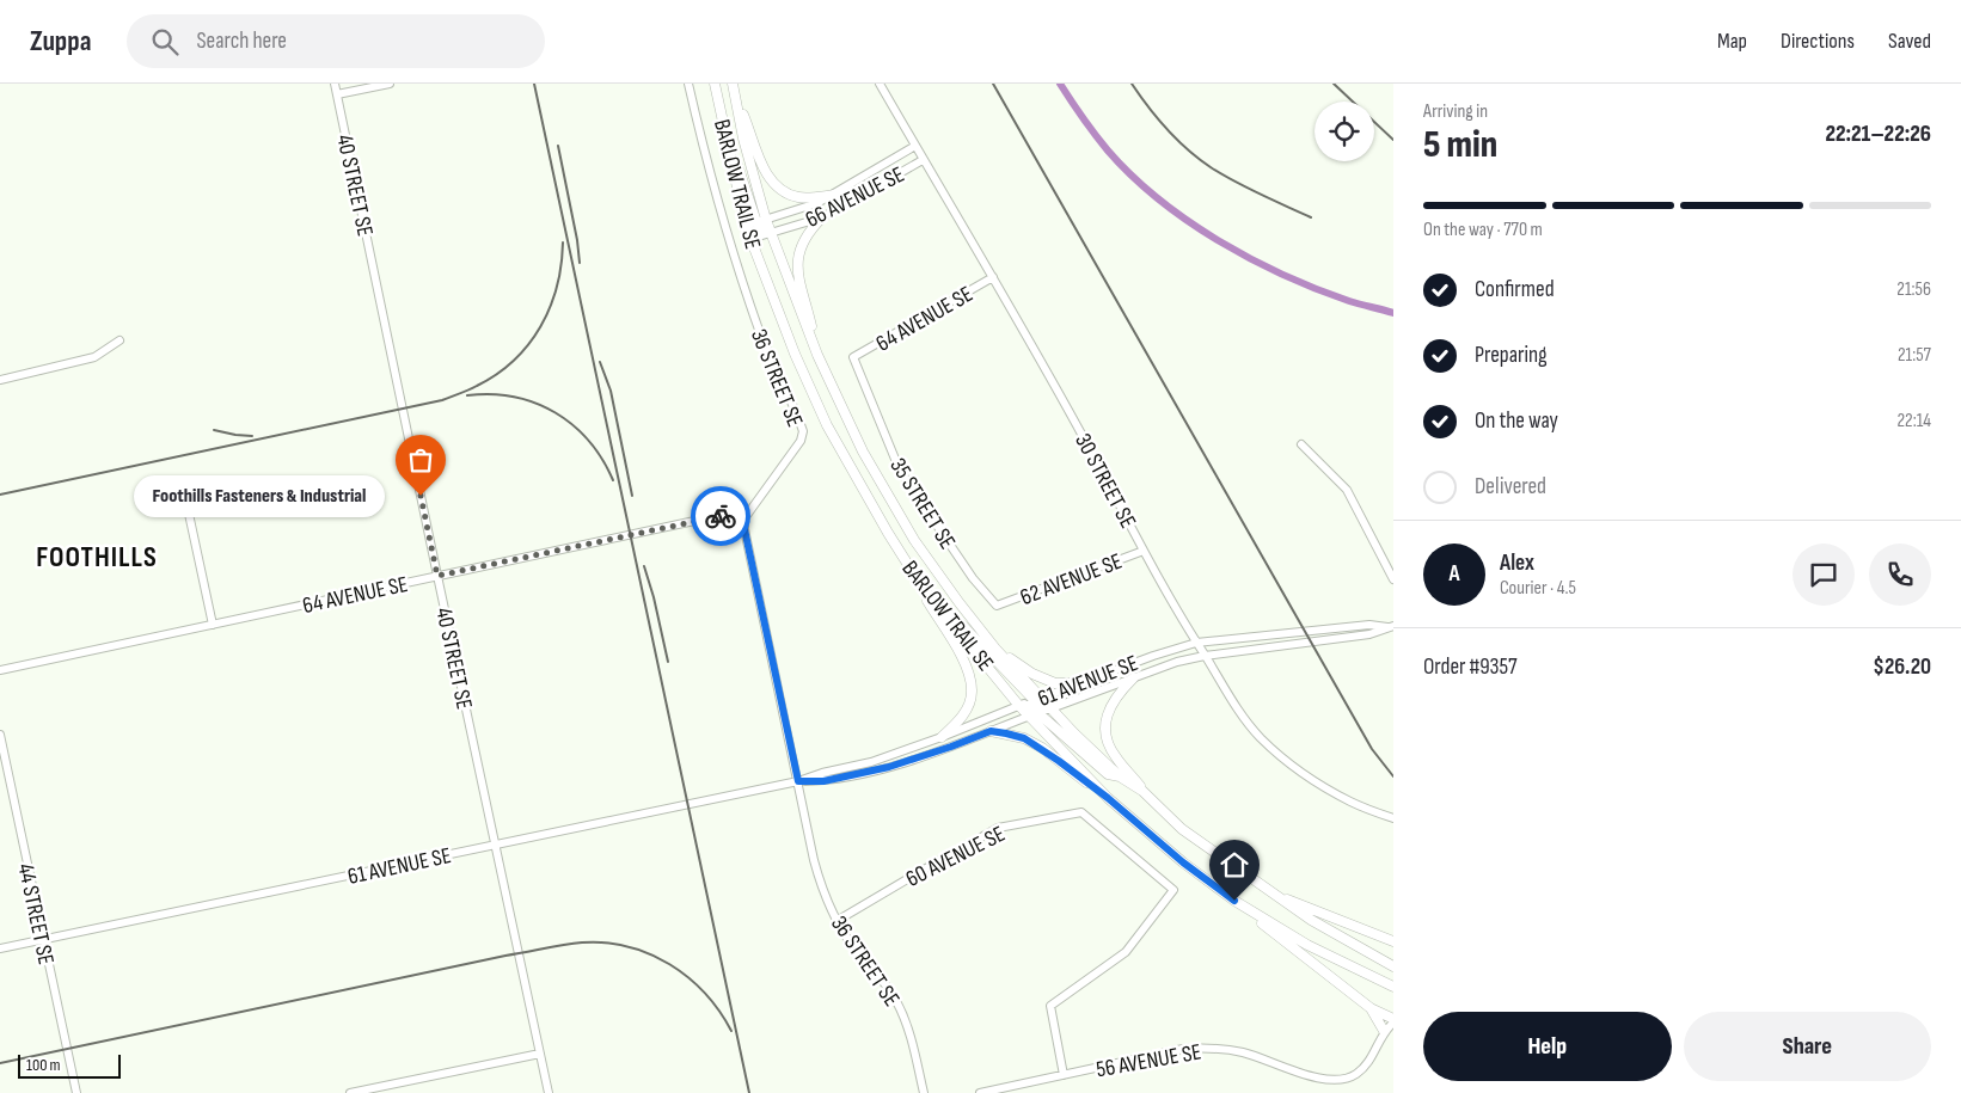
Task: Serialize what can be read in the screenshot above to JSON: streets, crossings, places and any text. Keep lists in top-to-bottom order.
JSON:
{
  "streets": {
    "main road": ["BARLOW TRAIL SE"],
    "street": [
      "40 STREET SE",
      "66 AVENUE SE",
      "64 AVENUE SE",
      "36 STREET SE",
      "30 STREET SE",
      "35 STREET SE",
      "62 AVENUE SE",
      "61 AVENUE SE",
      "60 AVENUE SE",
      "44 STREET SE",
      "56 AVENUE SE"
    ]
  },
  "crossings": [
    ["BARLOW TRAIL SE", "66 AVENUE SE"],
    ["BARLOW TRAIL SE", "61 AVENUE SE"],
    ["40 STREET SE", "64 AVENUE SE"],
    ["40 STREET SE", "61 AVENUE SE"],
    ["66 AVENUE SE", "30 STREET SE"],
    ["64 AVENUE SE", "36 STREET SE"],
    ["64 AVENUE SE", "30 STREET SE"],
    ["64 AVENUE SE", "35 STREET SE"],
    ["36 STREET SE", "61 AVENUE SE"],
    ["36 STREET SE", "60 AVENUE SE"],
    ["30 STREET SE", "62 AVENUE SE"],
    ["30 STREET SE", "61 AVENUE SE"],
    ["35 STREET SE", "62 AVENUE SE"],
    ["61 AVENUE SE", "44 STREET SE"],
    ["60 AVENUE SE", "56 AVENUE SE"]
  ],
  "districts": ["FOOTHILLS"],
  "places": ["Foothills Fasteners & Industrial"],
  "scale_bar": "100 m",
  "page": {
    "header": "Zuppa",
    "search": "Search here",
    "nav": ["Map", "Directions", "Saved"],
    "heading": ["5 min", "Arriving in", "22:21–22:26"],
    "panel": [
      "Alex",
      "Courier · 4.5",
      "Order #9357",
      "$26.20"
    ],
    "bar": "On the way · 770 m",
    "list": [
      ["Confirmed", "21:56"],
      ["Preparing", "21:57"],
      ["On the way", "22:14"],
      "Delivered"
    ],
    "bubble": "Foothills Fasteners & Industrial",
    "round": "A",
    "buttons": ["Help", "Share"],
    "scale": "100 m"
  }
}
